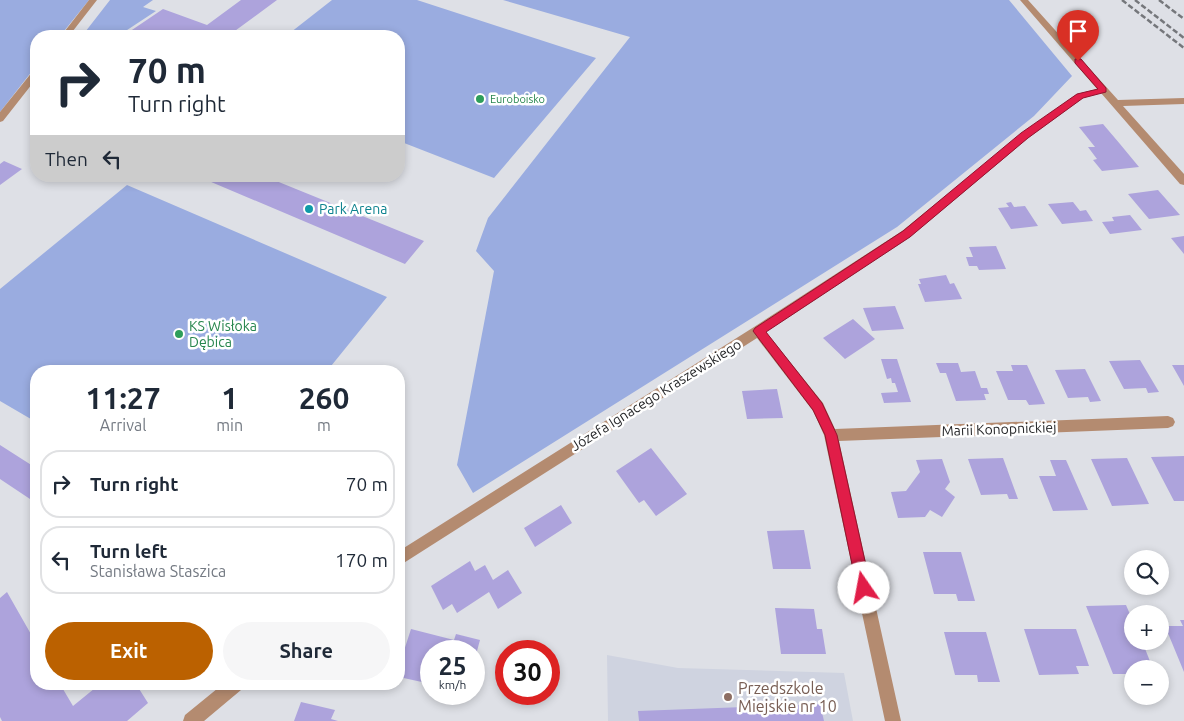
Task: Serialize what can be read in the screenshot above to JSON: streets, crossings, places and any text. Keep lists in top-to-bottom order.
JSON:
{
  "streets": {
    "street": ["Józefa Ignacego Kraszewskiego", "Marii Konopnickiej"]
  },
  "places": [
    "Euroboisko",
    "Park Arena",
    "KS Wisłoka Dębica",
    "Przedszkole Miejskie nr 10"
  ],
  "page": {
    "turn": ["70 m", "Turn right"],
    "then": "Then",
    "eta": [
      "11:27",
      "Arrival",
      "1",
      "min",
      "260",
      "m"
    ],
    "list": [
      {
        "name": "Turn right",
        "value": "70 m"
      },
      {
        "name": "Turn left",
        "note": "Stanisława Staszica",
        "value": "170 m"
      }
    ],
    "map_buttons": ["+", "−"],
    "buttons": ["Exit", "Share"],
    "speed": "25 km/h",
    "limit": "30"
  }
}
